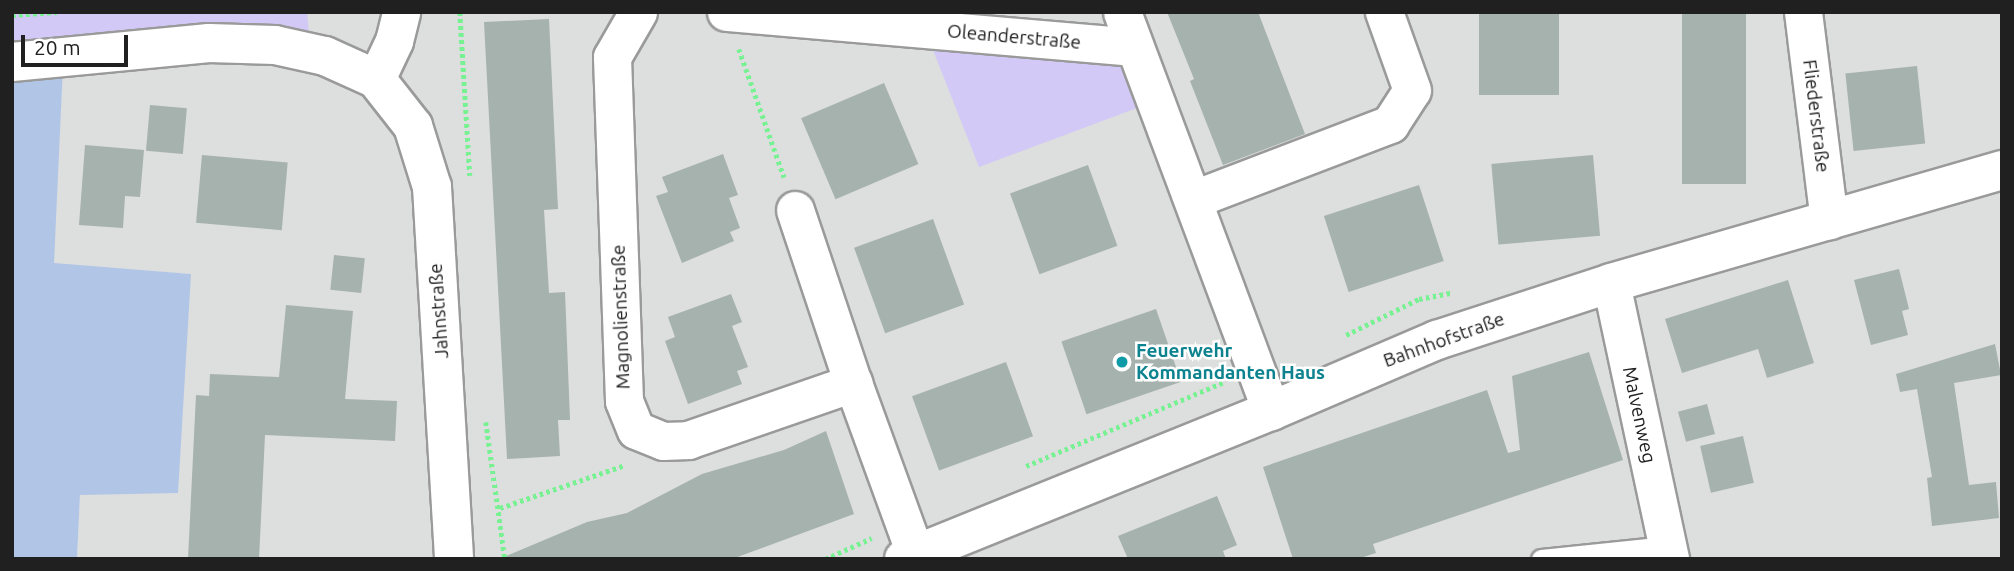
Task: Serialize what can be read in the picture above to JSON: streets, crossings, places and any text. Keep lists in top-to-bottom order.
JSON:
{
  "streets": {
    "street": [
      "Oleanderstraße",
      "Fliederstraße",
      "Jahnstraße",
      "Magnolienstraße",
      "Bahnhofstraße",
      "Malvenweg"
    ]
  },
  "crossings": [
    ["Fliederstraße", "Bahnhofstraße"],
    ["Bahnhofstraße", "Malvenweg"]
  ],
  "places": ["Feuerwehr Kommandanten Haus"],
  "scale_bar": "20 m"
}
